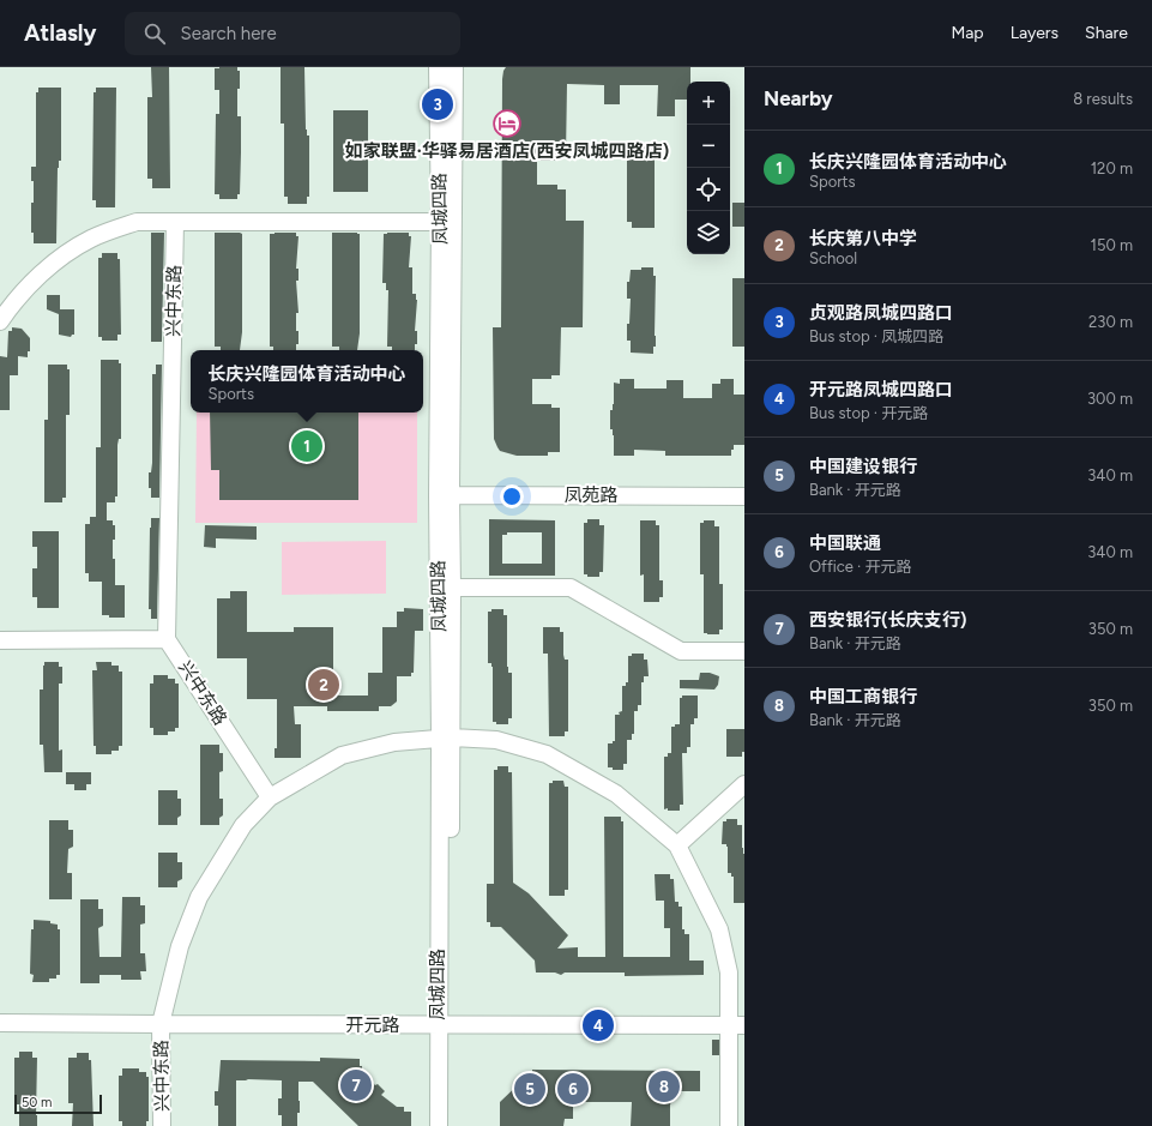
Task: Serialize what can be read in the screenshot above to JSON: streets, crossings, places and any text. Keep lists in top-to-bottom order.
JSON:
{
  "streets": {
    "street": [
      "凤城四路",
      "兴中东路",
      "凤苑路",
      "开元路"
    ]
  },
  "crossings": [
    ["凤城四路", "凤苑路"],
    ["凤城四路", "开元路"],
    ["兴中东路", "开元路"]
  ],
  "places": {
    "hotel": ["如家联盟·华驿易居酒店(西安凤城四路店)"]
  },
  "scale_bar": "50 m",
  "page": {
    "header": "Atlasly",
    "search": "Search here",
    "nav": ["Map", "Layers", "Share"],
    "heading": ["Nearby", "8 results"],
    "map_buttons": ["+", "−"],
    "pins": [
      "3",
      "1",
      "2",
      "4",
      "7",
      "8",
      "5",
      "6"
    ],
    "list": [
      {
        "mark": "1",
        "name": "长庆兴隆园体育活动中心",
        "note": "Sports",
        "value": "120 m"
      },
      {
        "mark": "2",
        "name": "长庆第八中学",
        "note": "School",
        "value": "150 m"
      },
      {
        "mark": "3",
        "name": "贞观路凤城四路口",
        "note": "Bus stop · 凤城四路",
        "value": "230 m"
      },
      {
        "mark": "4",
        "name": "开元路凤城四路口",
        "note": "Bus stop · 开元路",
        "value": "300 m"
      },
      {
        "mark": "5",
        "name": "中国建设银行",
        "note": "Bank · 开元路",
        "value": "340 m"
      },
      {
        "mark": "6",
        "name": "中国联通",
        "note": "Office · 开元路",
        "value": "340 m"
      },
      {
        "mark": "7",
        "name": "西安银行(长庆支行)",
        "note": "Bank · 开元路",
        "value": "350 m"
      },
      {
        "mark": "8",
        "name": "中国工商银行",
        "note": "Bank · 开元路",
        "value": "350 m"
      }
    ],
    "popup": ["长庆兴隆园体育活动中心", "Sports"],
    "scale": "50 m"
  }
}
